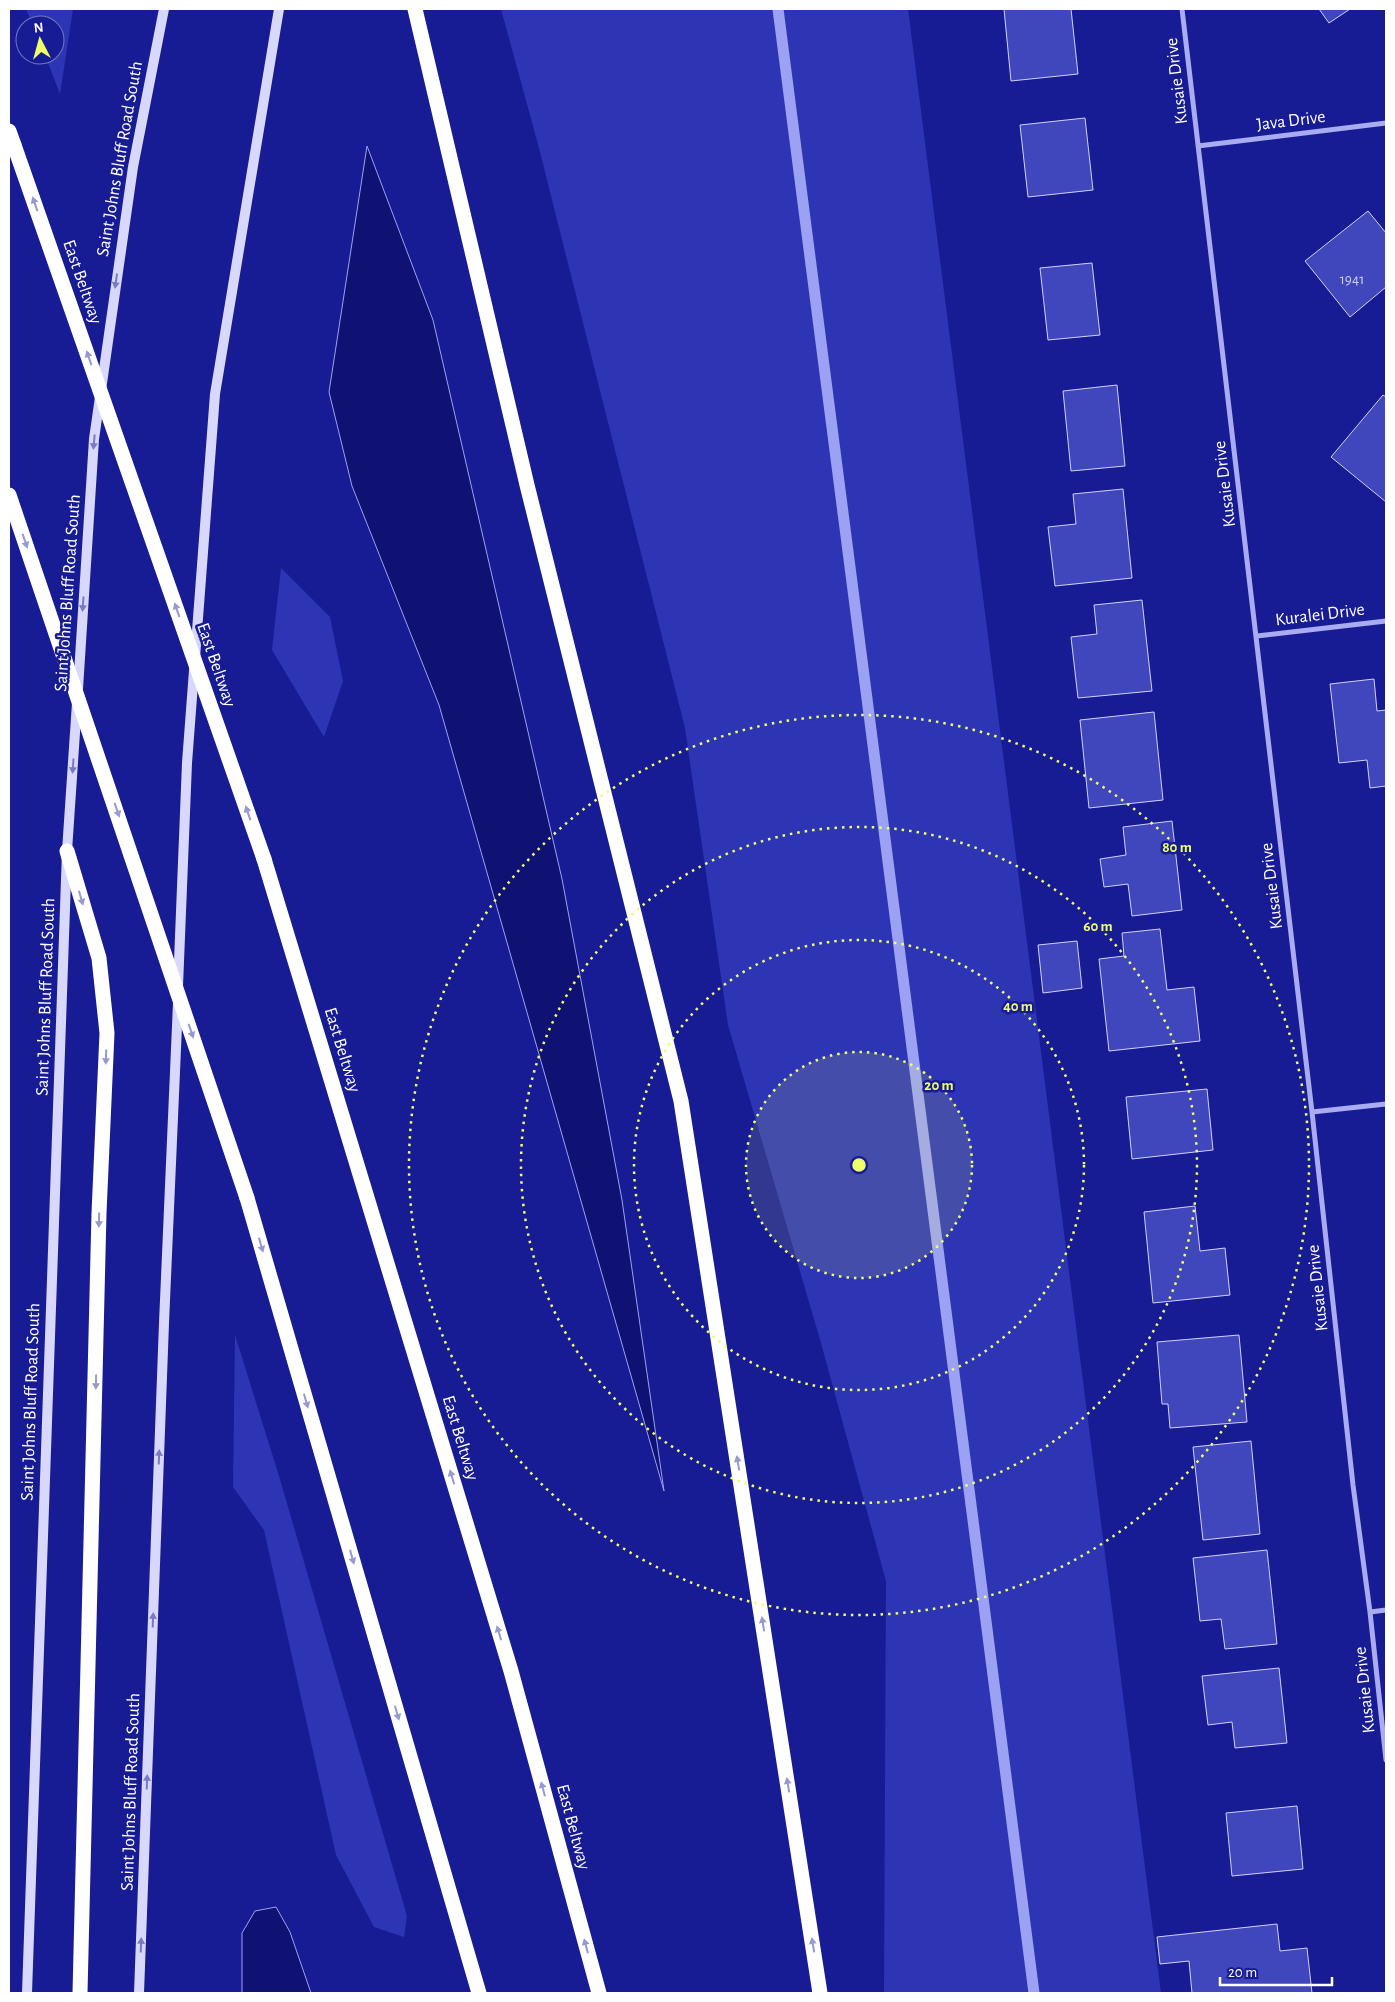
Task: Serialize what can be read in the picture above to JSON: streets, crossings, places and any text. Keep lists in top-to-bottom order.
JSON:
{
  "streets": {
    "highway": ["East Beltway"],
    "main road": ["Saint Johns Bluff Road South"],
    "street": ["Kusaie Drive", "Java Drive", "Kuralei Drive"]
  },
  "crossings": [
    ["Kusaie Drive", "Java Drive"],
    ["Kusaie Drive", "Kuralei Drive"]
  ],
  "house_numbers": ["1941"],
  "scale_bar": "20 m",
  "north": "top",
  "rings": [
    "80 m",
    "60 m",
    "40 m",
    "20 m"
  ]
}
